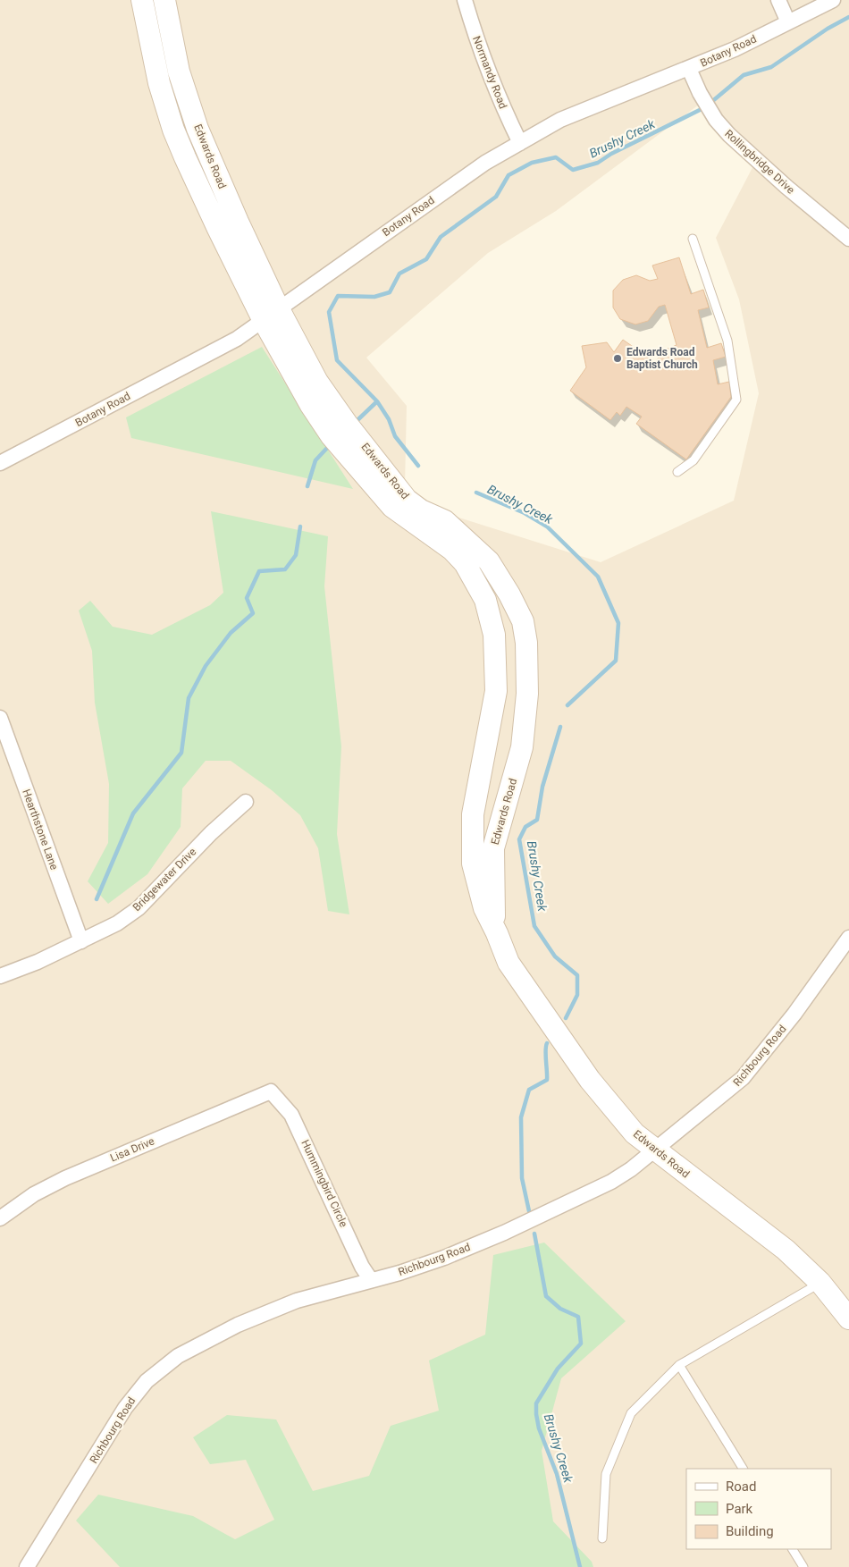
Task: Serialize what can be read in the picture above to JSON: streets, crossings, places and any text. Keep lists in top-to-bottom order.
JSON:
{
  "streets": {
    "street": [
      "Botany Road",
      "Normandy Road",
      "Edwards Road",
      "Rollingbridge Drive",
      "Hearthstone Lane",
      "Bridgewater Drive",
      "Richbourg Road",
      "Lisa Drive",
      "Hummingbird Circle"
    ]
  },
  "crossings": [
    ["Botany Road", "Normandy Road"],
    ["Botany Road", "Edwards Road"],
    ["Botany Road", "Rollingbridge Drive"],
    ["Edwards Road", "Richbourg Road"],
    ["Hearthstone Lane", "Bridgewater Drive"],
    ["Richbourg Road", "Hummingbird Circle"],
    ["Lisa Drive", "Hummingbird Circle"]
  ],
  "water": ["Brushy Creek"],
  "places": ["Edwards Road Baptist Church"],
  "legend": ["Road", "Park", "Building"]
}
